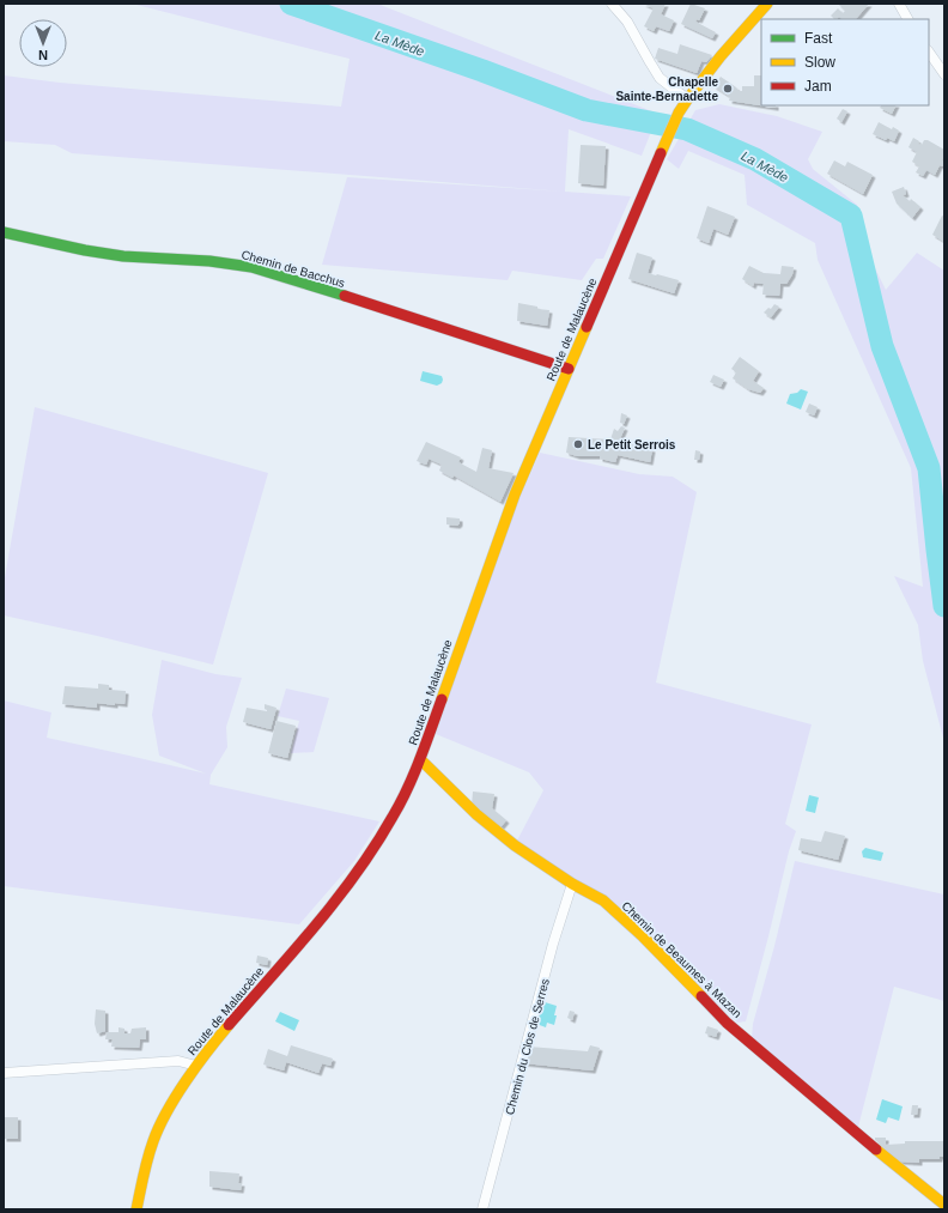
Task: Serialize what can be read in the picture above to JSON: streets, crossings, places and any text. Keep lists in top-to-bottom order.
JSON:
{
  "streets": {
    "main road": ["Chemin de Bacchus", "Route de Malaucène", "Chemin de Beaumes à Mazan"],
    "street": ["Chemin du Clos de Serres"]
  },
  "crossings": [
    ["Chemin de Bacchus", "Route de Malaucène"],
    ["Route de Malaucène", "Chemin de Beaumes à Mazan"],
    ["Chemin de Beaumes à Mazan", "Chemin du Clos de Serres"]
  ],
  "water": ["La Mède"],
  "places": ["Chapelle Sainte-Bernadette", "Le Petit Serrois"],
  "legend": ["Fast", "Slow", "Jam"],
  "north": "bottom"
}
